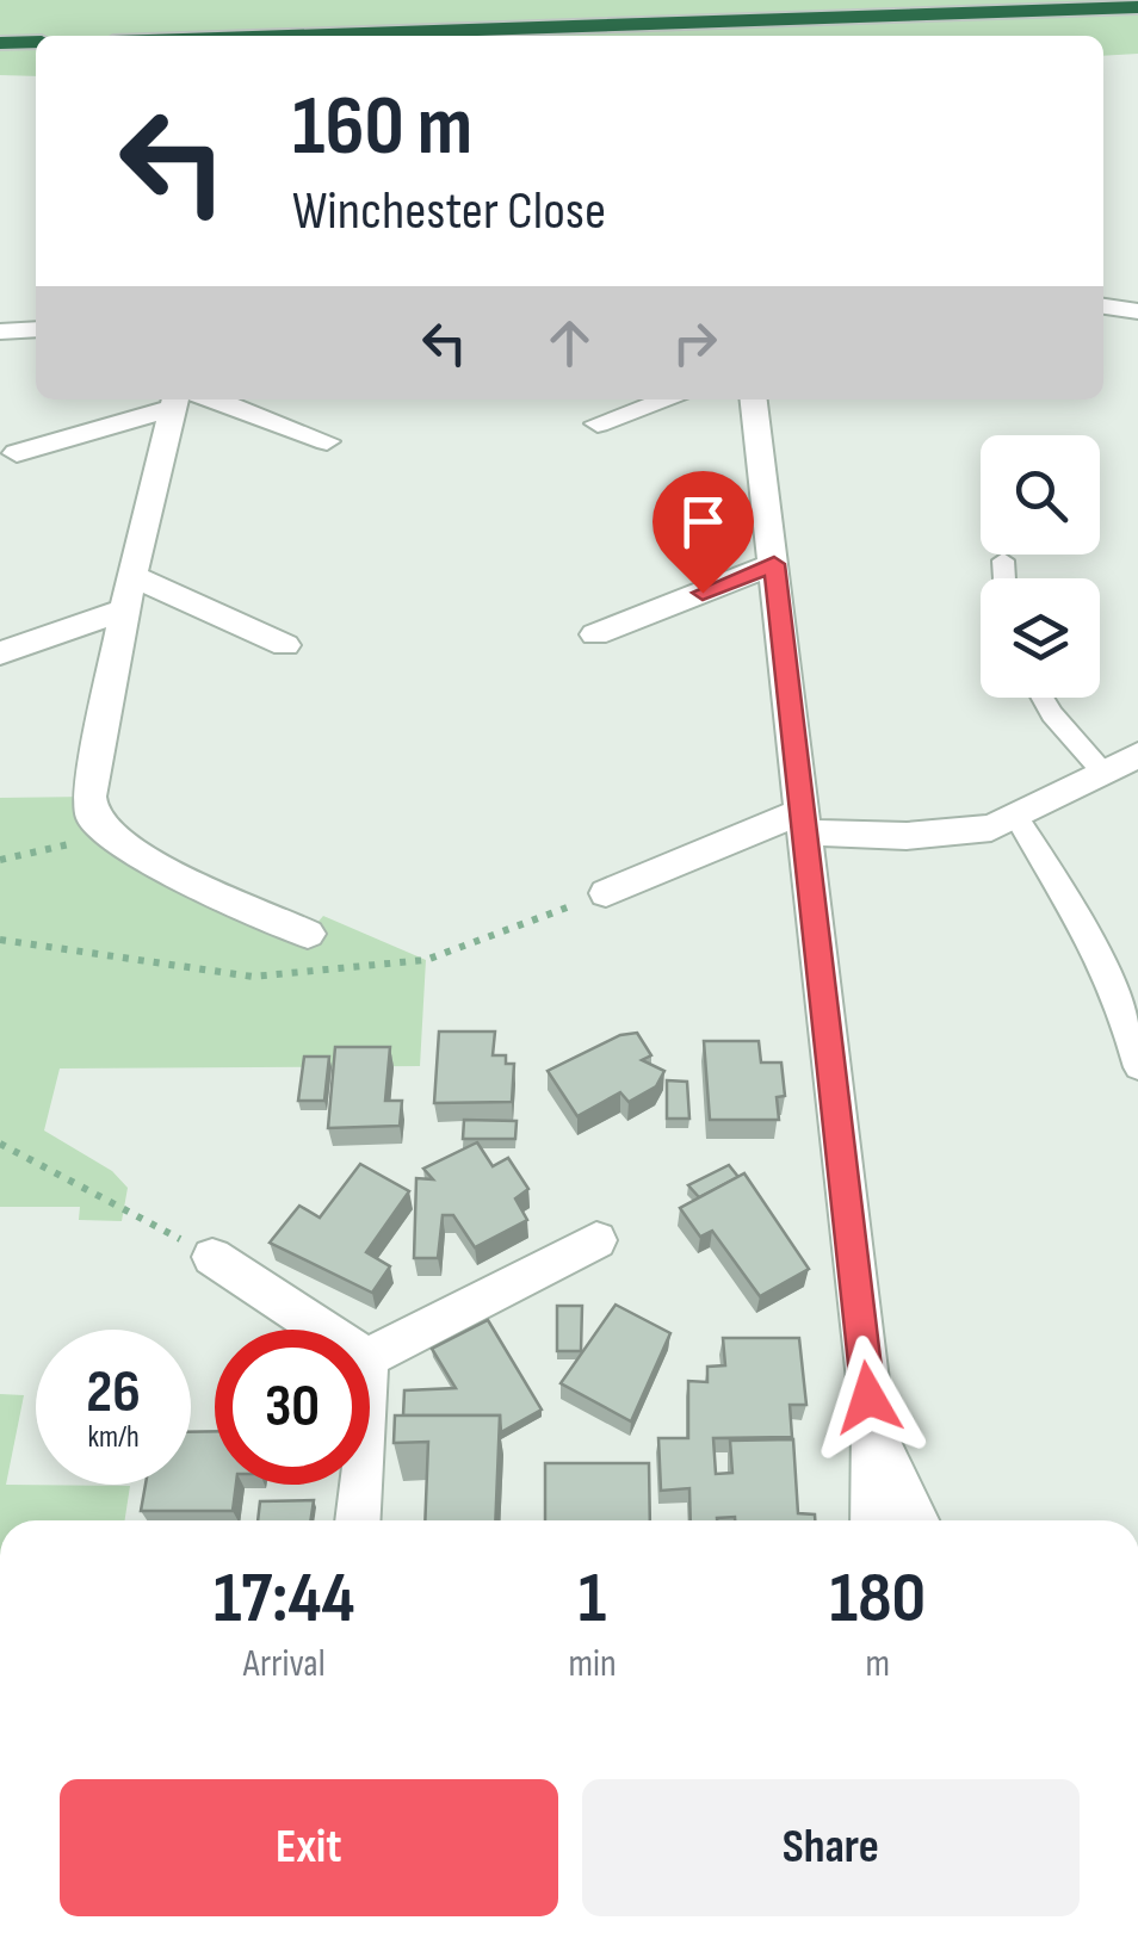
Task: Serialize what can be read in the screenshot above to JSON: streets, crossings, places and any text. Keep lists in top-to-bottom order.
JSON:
{
  "page": {
    "turn": ["160 m", "Winchester Close"],
    "speed": "26 km/h",
    "limit": "30",
    "eta": [
      "17:44",
      "Arrival",
      "1",
      "min",
      "180",
      "m"
    ],
    "buttons": ["Exit", "Share"]
  }
}
